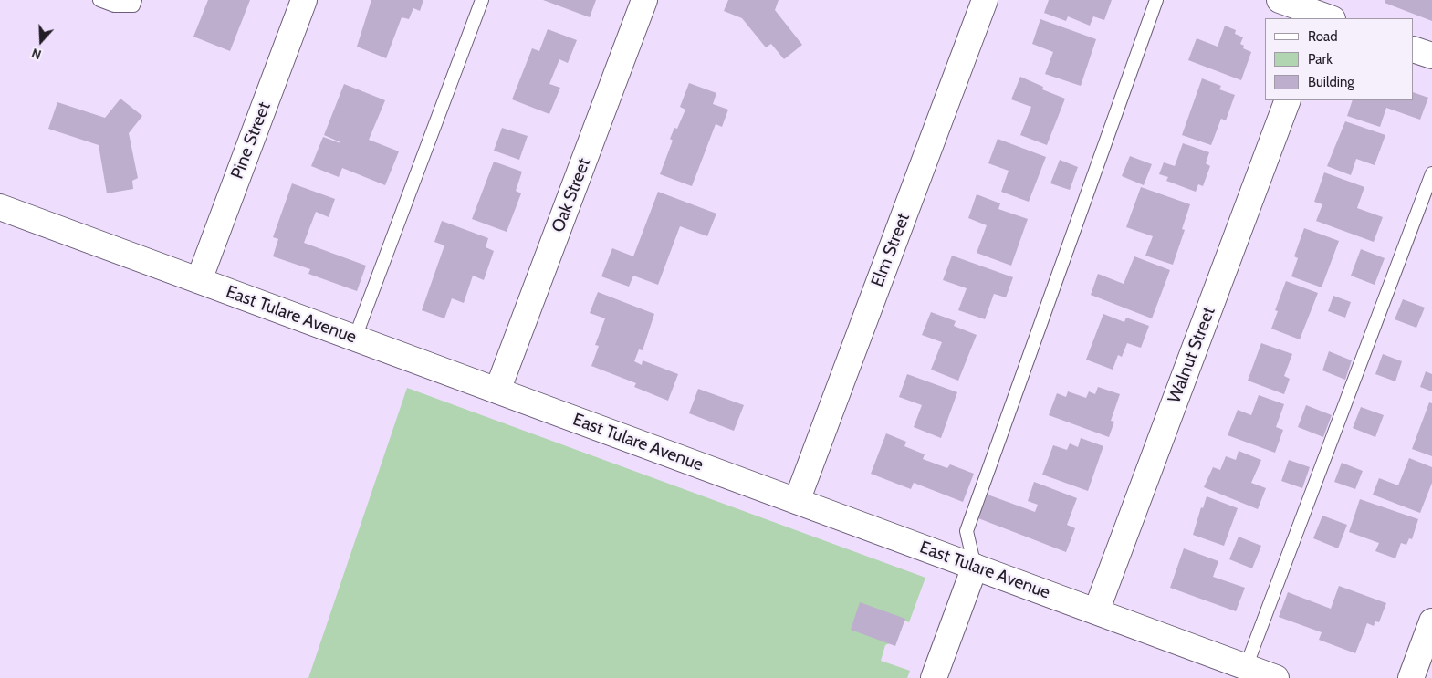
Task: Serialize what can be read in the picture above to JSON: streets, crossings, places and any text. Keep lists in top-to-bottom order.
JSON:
{
  "streets": {
    "street": [
      "Pine Street",
      "Oak Street",
      "Elm Street",
      "East Tulare Avenue",
      "Walnut Street"
    ]
  },
  "crossings": [
    ["Pine Street", "East Tulare Avenue"],
    ["Oak Street", "East Tulare Avenue"],
    ["Elm Street", "East Tulare Avenue"],
    ["East Tulare Avenue", "Walnut Street"]
  ],
  "legend": ["Road", "Park", "Building"],
  "north": "bottom"
}
